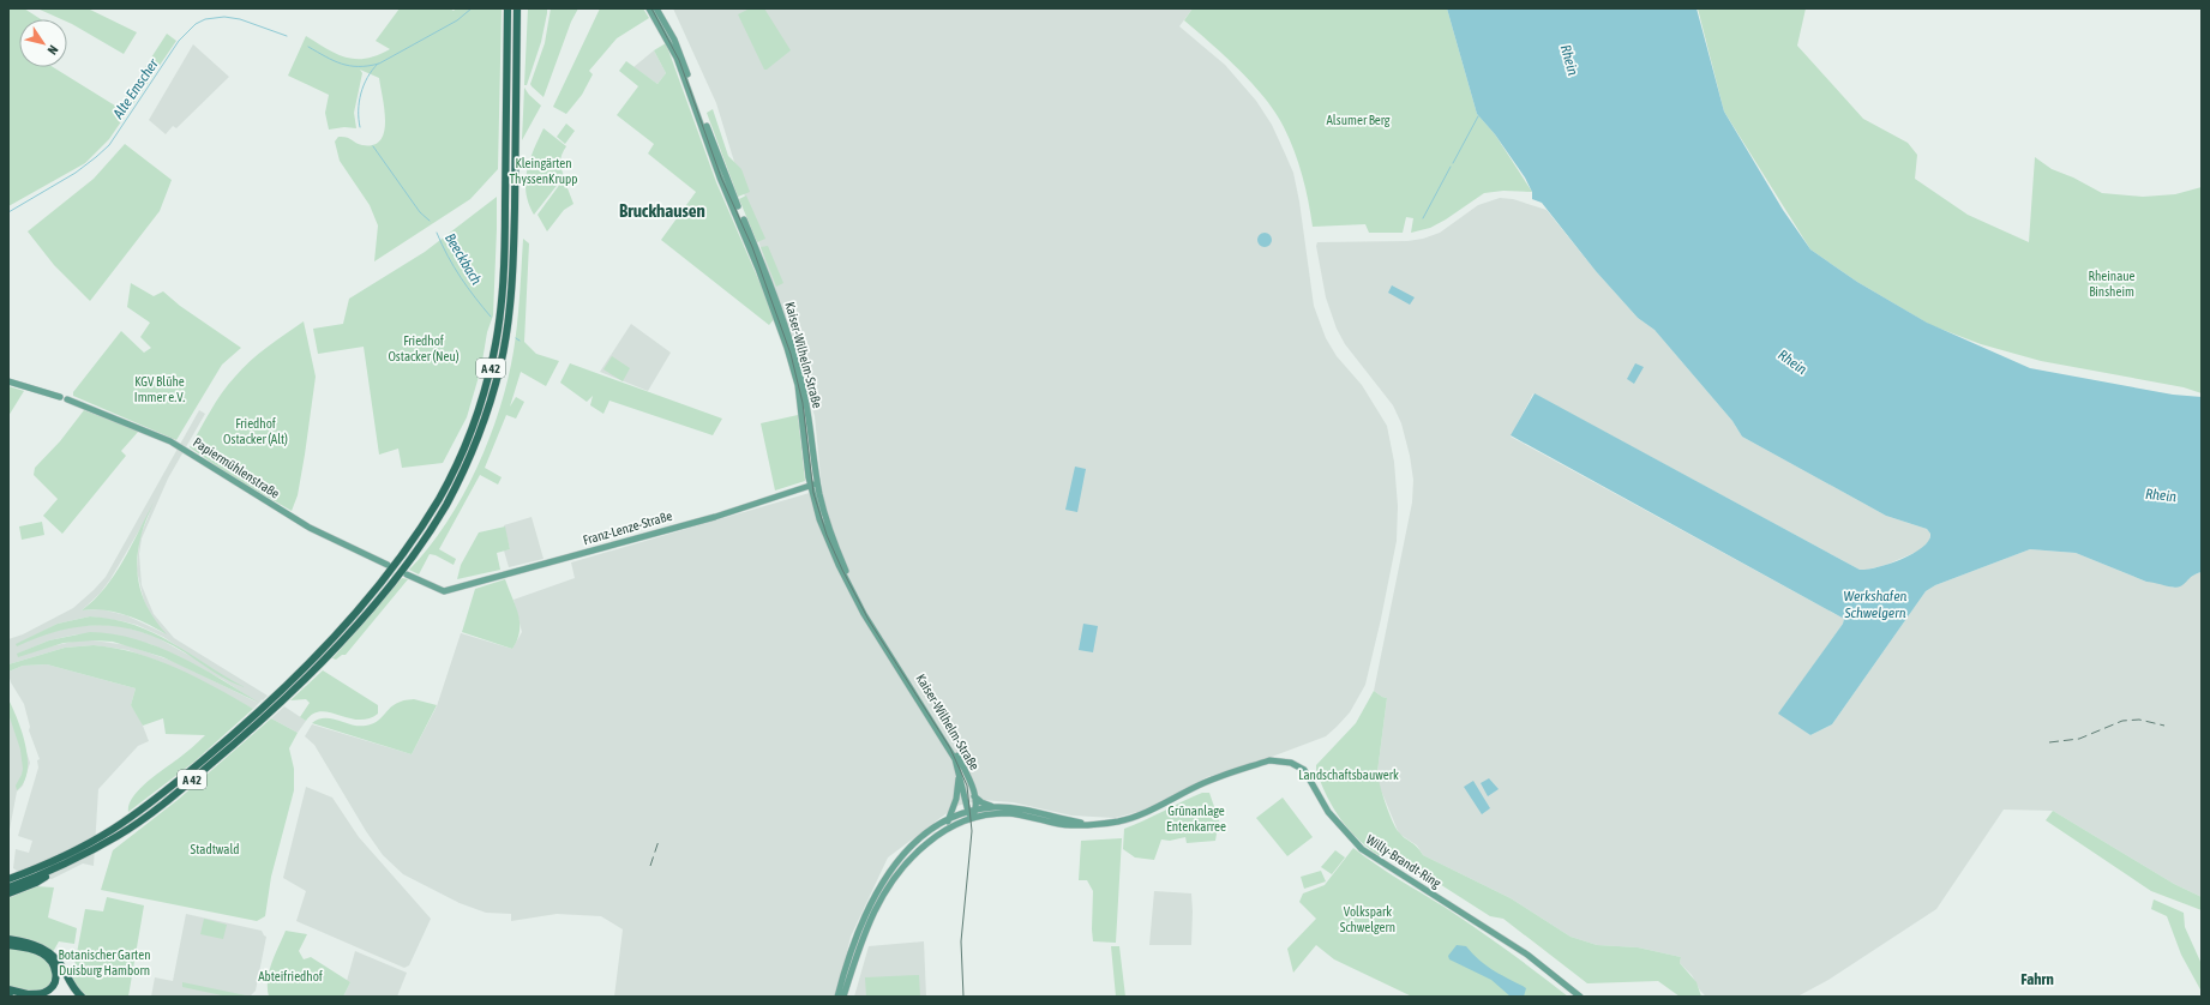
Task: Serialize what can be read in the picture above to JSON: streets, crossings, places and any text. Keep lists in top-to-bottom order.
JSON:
{
  "streets": {
    "highway": ["A 42"],
    "main road": [
      "Kaiser-Wilhelm-Straße",
      "Papiermühlenstraße",
      "Franz-Lenze-Straße",
      "Willy-Brandt-Ring"
    ]
  },
  "crossings": [
    ["Kaiser-Wilhelm-Straße", "Franz-Lenze-Straße"],
    ["Kaiser-Wilhelm-Straße", "Willy-Brandt-Ring"]
  ],
  "districts": ["Bruckhausen", "Fahrn"],
  "water": [
    "Rhein",
    "Alte Emscher",
    "Beeckbach",
    "Werkshafen Schwelgern"
  ],
  "parks": [
    "Alsumer Berg",
    "Kleingärten ThyssenKrupp",
    "Rheinaue Binsheim",
    "Friedhof Ostacker (Neu)",
    "KGV Blühe Immer e.V.",
    "Friedhof Ostacker (Alt)",
    "Landschaftsbauwerk",
    "Grünanlage Entenkarree",
    "Stadtwald",
    "Volkspark Schwelgern",
    "Botanischer Garten Duisburg Hamborn",
    "Abteifriedhof"
  ],
  "north": "bottom right"
}
